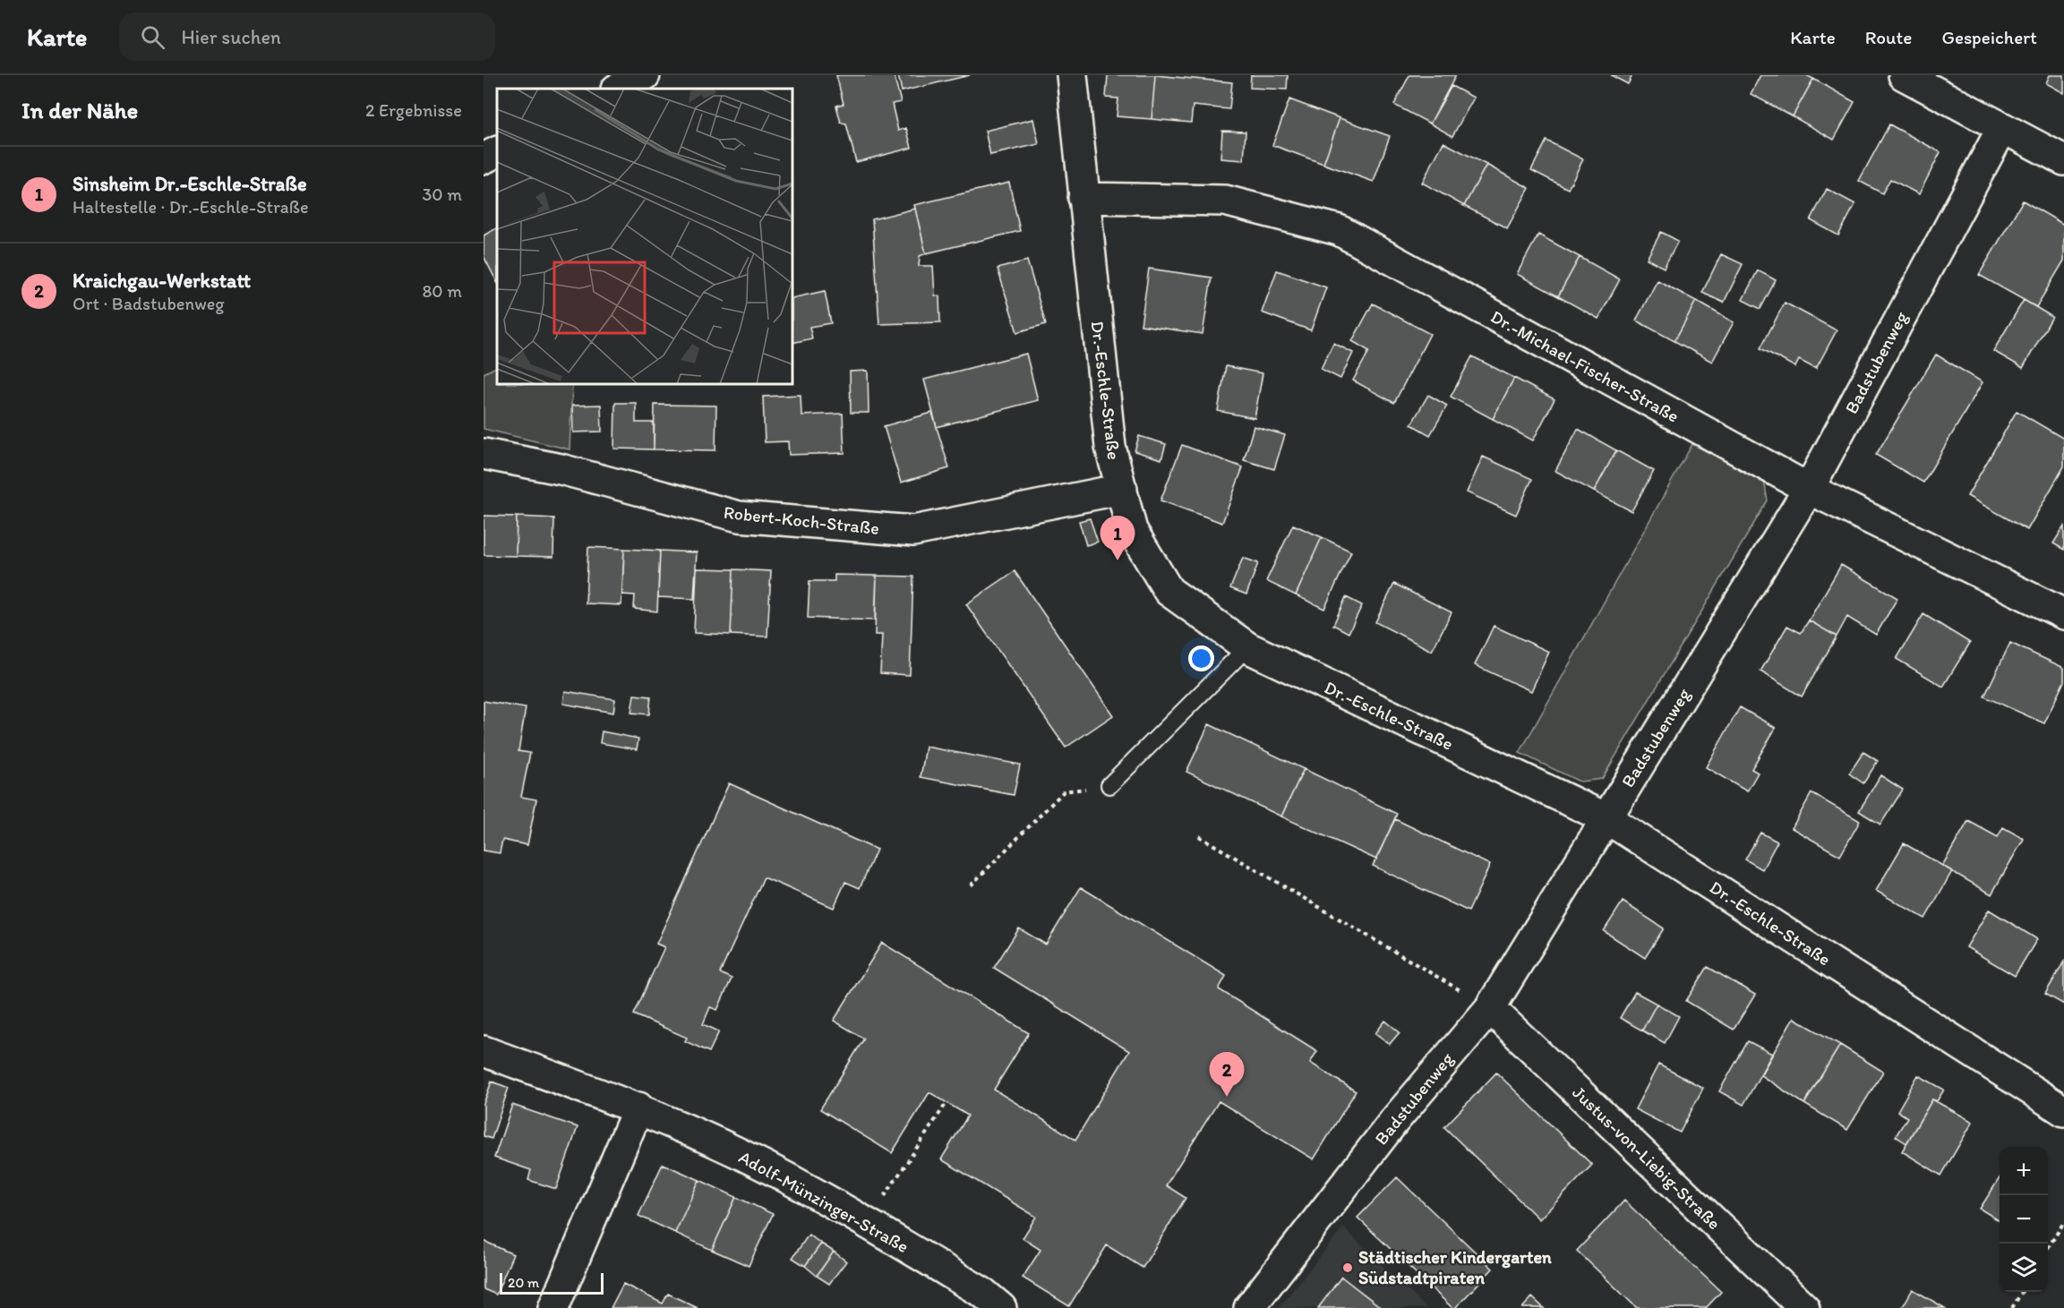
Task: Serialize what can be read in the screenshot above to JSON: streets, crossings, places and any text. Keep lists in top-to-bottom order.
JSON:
{
  "streets": {
    "street": [
      "Badstubenweg",
      "Dr.-Michael-Fischer-Straße",
      "Dr.-Eschle-Straße",
      "Robert-Koch-Straße",
      "Justus-von-Liebig-Straße",
      "Adolf-Münzinger-Straße"
    ]
  },
  "crossings": [
    ["Badstubenweg", "Dr.-Michael-Fischer-Straße"],
    ["Badstubenweg", "Dr.-Eschle-Straße"],
    ["Badstubenweg", "Justus-von-Liebig-Straße"],
    ["Dr.-Michael-Fischer-Straße", "Dr.-Eschle-Straße"],
    ["Dr.-Eschle-Straße", "Robert-Koch-Straße"]
  ],
  "places": ["Städtischer Kindergarten Südstadtpiraten"],
  "scale_bar": "20 m",
  "page": {
    "header": "Karte",
    "search": "Hier suchen",
    "nav": ["Karte", "Route", "Gespeichert"],
    "heading": ["In der Nähe", "2 Ergebnisse"],
    "list": [
      {
        "mark": "1",
        "name": "Sinsheim Dr.-Eschle-Straße",
        "note": "Haltestelle · Dr.-Eschle-Straße",
        "value": "30 m"
      },
      {
        "mark": "2",
        "name": "Kraichgau-Werkstatt",
        "note": "Ort · Badstubenweg",
        "value": "80 m"
      }
    ],
    "pins": ["1", "2"],
    "map_buttons": ["+", "−"],
    "scale": "20 m"
  }
}
